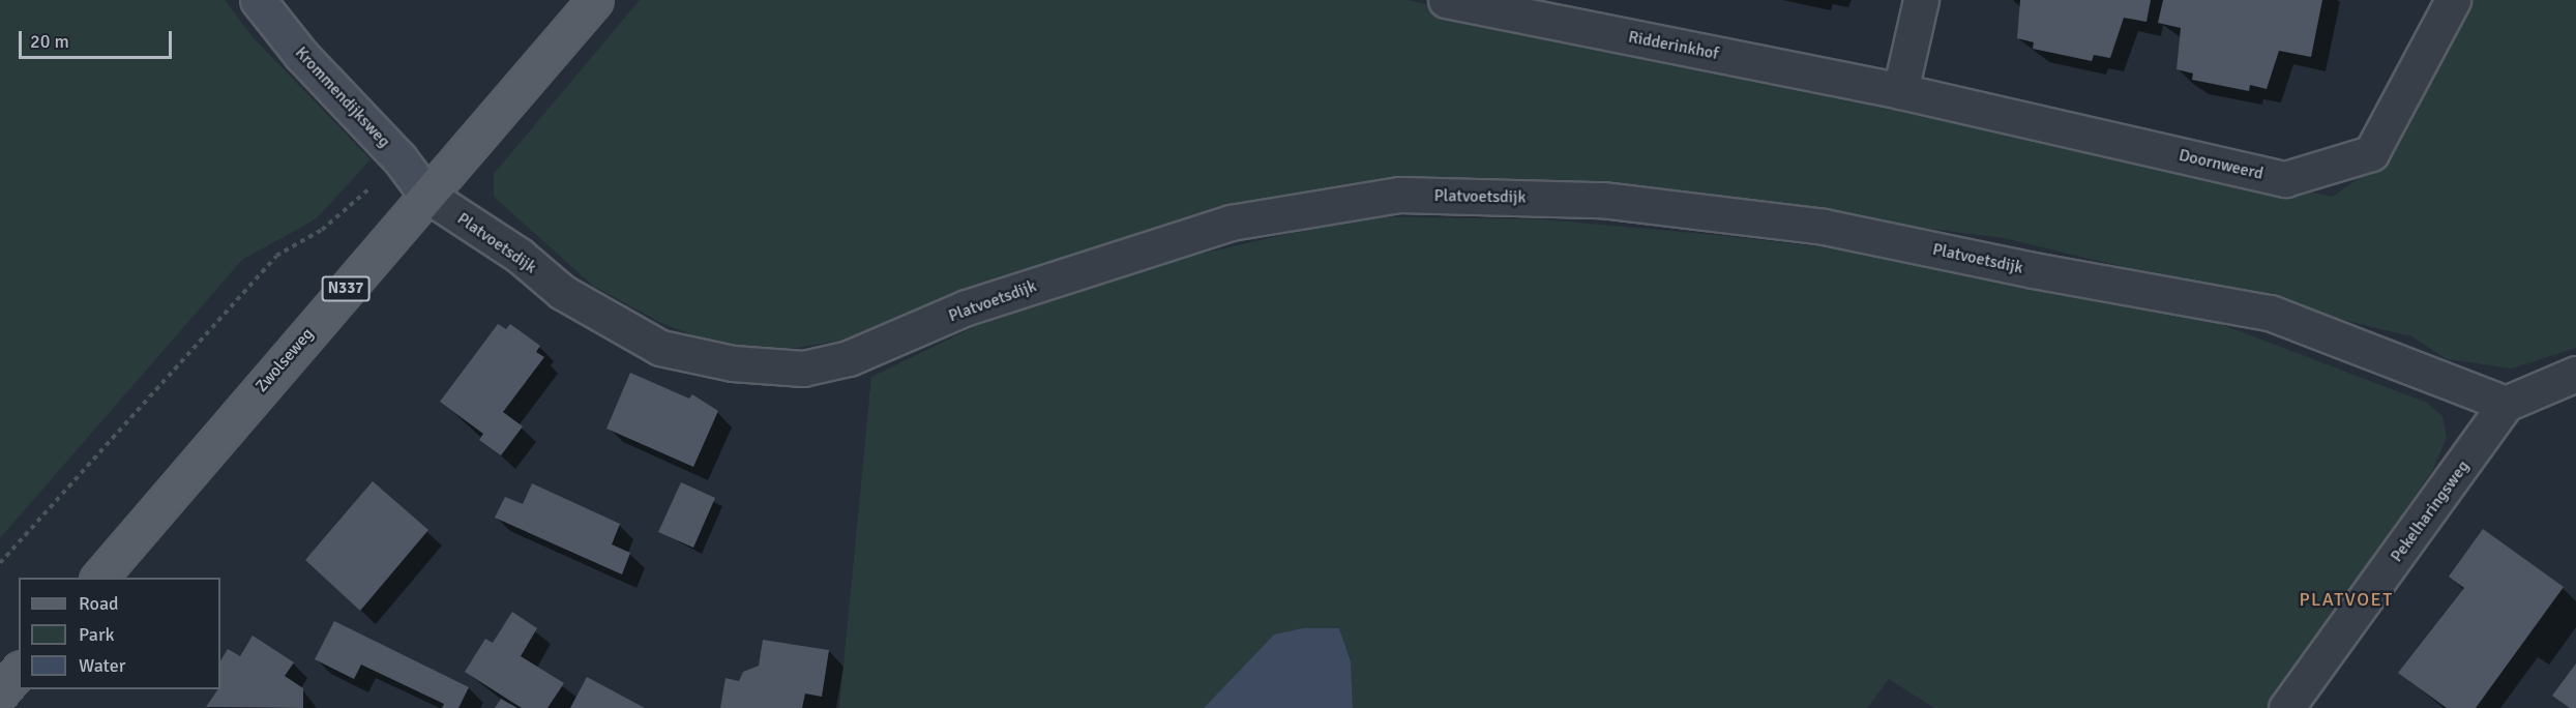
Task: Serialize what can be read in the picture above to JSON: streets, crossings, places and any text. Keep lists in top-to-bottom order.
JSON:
{
  "streets": {
    "main road": ["N337", "Zwolseweg"],
    "street": [
      "Ridderinkhof",
      "Krommendijksweg",
      "Doornweerd",
      "Platvoetsdijk",
      "Pekelharingsweg"
    ]
  },
  "crossings": [
    ["Ridderinkhof", "Doornweerd"],
    ["Krommendijksweg", "Platvoetsdijk"],
    ["Krommendijksweg", "Zwolseweg"],
    ["Platvoetsdijk", "Zwolseweg"],
    ["Platvoetsdijk", "Pekelharingsweg"]
  ],
  "districts": ["PLATVOET"],
  "legend": ["Road", "Park", "Water"],
  "scale_bar": "20 m"
}
